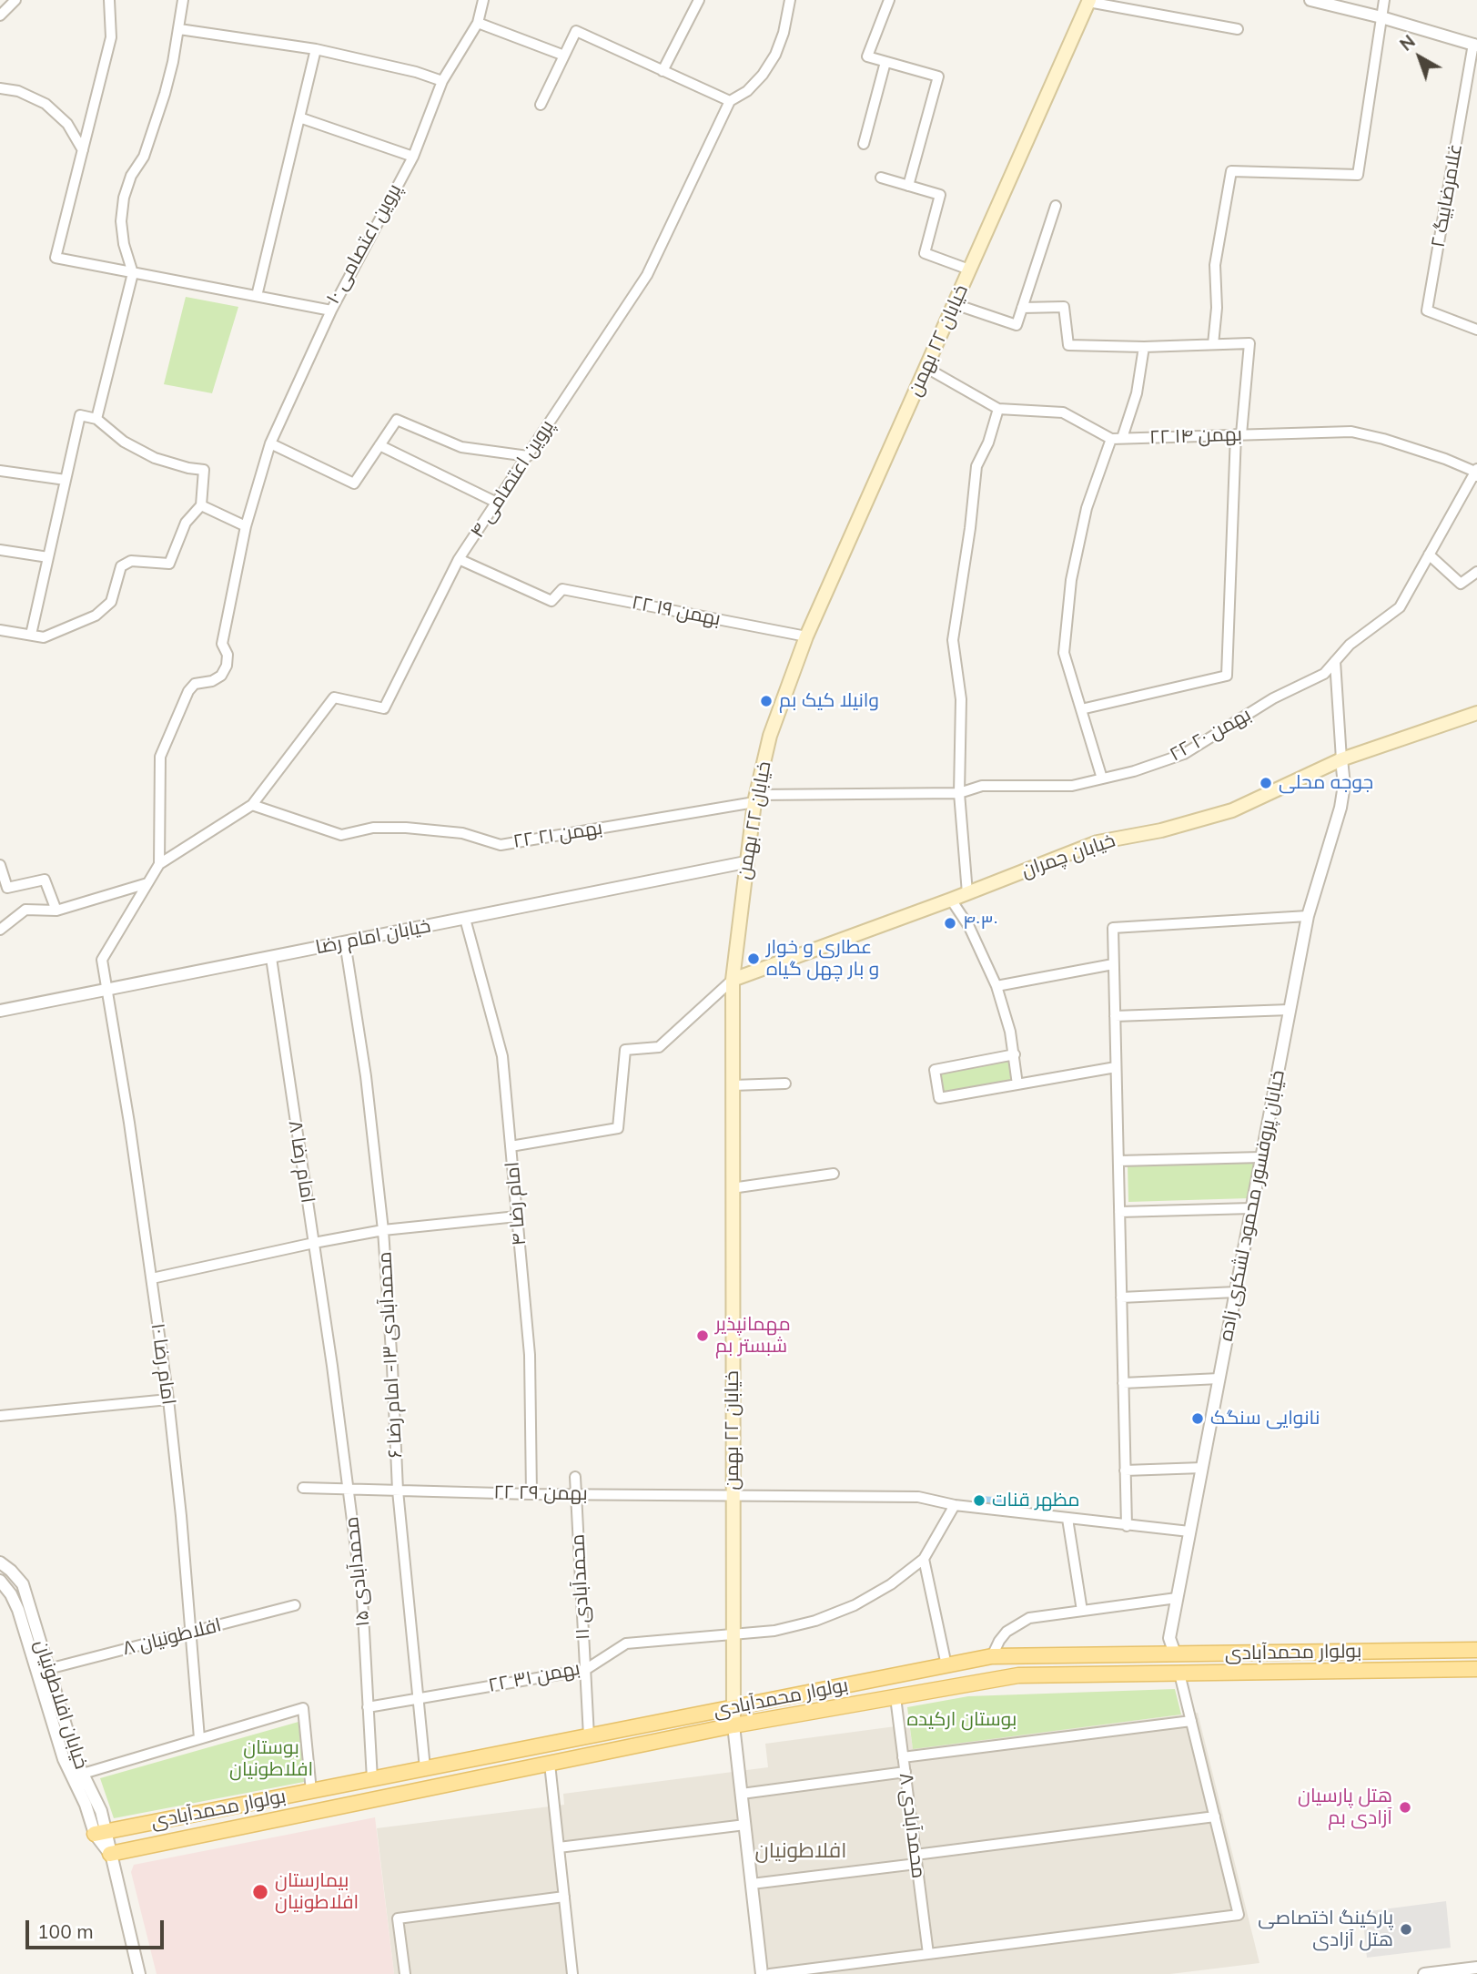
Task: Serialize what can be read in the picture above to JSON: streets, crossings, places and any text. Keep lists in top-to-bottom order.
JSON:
{
  "streets": {
    "main road": ["خیابان ۲۲ بهمن", "خیابان چمران", "بولوار محمدآبادی"],
    "street": [
      "غلامرضابیگ ۲",
      "پروین اعتصامی ۱۰",
      "۲۲ بهمن ۱۴",
      "پروین اعتصامی ۴",
      "۲۲ بهمن ۱۹",
      "۲۲ بهمن ۲۰",
      "۲۲ بهمن ۲۱",
      "خیابان امام رضا",
      "امام رضا ۸",
      "امام رضا ۴",
      "خیابان پروفسور محمود لشکری زاده",
      "محمدآبادی ۱۳- امام رضا ۶",
      "امام رضا ۱۰",
      "۲۲ بهمن ۲۹",
      "محمدآبادی ۱۵",
      "محمدآبادی ۱۱",
      "افلاطونیان ۸",
      "۲۲ بهمن ۳۱",
      "خیابان افلاطونیان",
      "محمدآبادی ۸"
    ]
  },
  "crossings": [
    ["خیابان ۲۲ بهمن", "۲۲ بهمن ۱۹"],
    ["خیابان ۲۲ بهمن", "۲۲ بهمن ۲۰"],
    ["خیابان ۲۲ بهمن", "۲۲ بهمن ۲۱"],
    ["خیابان ۲۲ بهمن", "خیابان چمران"],
    ["خیابان ۲۲ بهمن", "خیابان امام رضا"],
    ["خیابان ۲۲ بهمن", "۲۲ بهمن ۲۹"],
    ["خیابان ۲۲ بهمن", "بولوار محمدآبادی"],
    ["خیابان ۲۲ بهمن", "۲۲ بهمن ۳۱"],
    ["۲۲ بهمن ۱۴", "۲۲ بهمن ۲۰"],
    ["پروین اعتصامی ۴", "۲۲ بهمن ۱۹"],
    ["پروین اعتصامی ۴", "۲۲ بهمن ۲۱"],
    ["پروین اعتصامی ۴", "امام رضا ۱۰"],
    ["۲۲ بهمن ۲۰", "۲۲ بهمن ۲۱"],
    ["خیابان چمران", "خیابان پروفسور محمود لشکری زاده"],
    ["خیابان امام رضا", "امام رضا ۸"],
    ["خیابان امام رضا", "امام رضا ۴"],
    ["خیابان امام رضا", "محمدآبادی ۱۳- امام رضا ۶"],
    ["خیابان امام رضا", "امام رضا ۱۰"],
    ["امام رضا ۸", "محمدآبادی ۱۵"],
    ["امام رضا ۴", "۲۲ بهمن ۲۹"],
    ["خیابان پروفسور محمود لشکری زاده", "۲۲ بهمن ۲۹"],
    ["خیابان پروفسور محمود لشکری زاده", "بولوار محمدآبادی"],
    ["محمدآبادی ۱۳- امام رضا ۶", "۲۲ بهمن ۲۹"],
    ["محمدآبادی ۱۳- امام رضا ۶", "بولوار محمدآبادی"],
    ["محمدآبادی ۱۳- امام رضا ۶", "۲۲ بهمن ۳۱"],
    ["امام رضا ۱۰", "افلاطونیان ۸"],
    ["۲۲ بهمن ۲۹", "محمدآبادی ۱۵"],
    ["۲۲ بهمن ۲۹", "محمدآبادی ۱۱"],
    ["محمدآبادی ۱۵", "بولوار محمدآبادی"],
    ["محمدآبادی ۱۵", "۲۲ بهمن ۳۱"],
    ["محمدآبادی ۱۱", "بولوار محمدآبادی"],
    ["محمدآبادی ۱۱", "۲۲ بهمن ۳۱"],
    ["افلاطونیان ۸", "خیابان افلاطونیان"],
    ["بولوار محمدآبادی", "خیابان افلاطونیان"],
    ["بولوار محمدآبادی", "محمدآبادی ۸"]
  ],
  "districts": ["افلاطونیان"],
  "parks": ["بوستان ارکیده", "بوستان افلاطونیان"],
  "places": [
    "وانیلا کیک بم",
    "جوجه محلی",
    "۴۰۳۰",
    "عطاری و خوار و بار چهل گیاه",
    "مهمانپذیر شبستر بم",
    "نانوایی سنگک",
    "مظهر قنات",
    "هتل پارسیان آزادی بم",
    "بیمارستان افلاطونیان",
    "پارکینگ اختصاصی هتل آزادی"
  ],
  "scale_bar": "100 m",
  "north": "top left"
}
